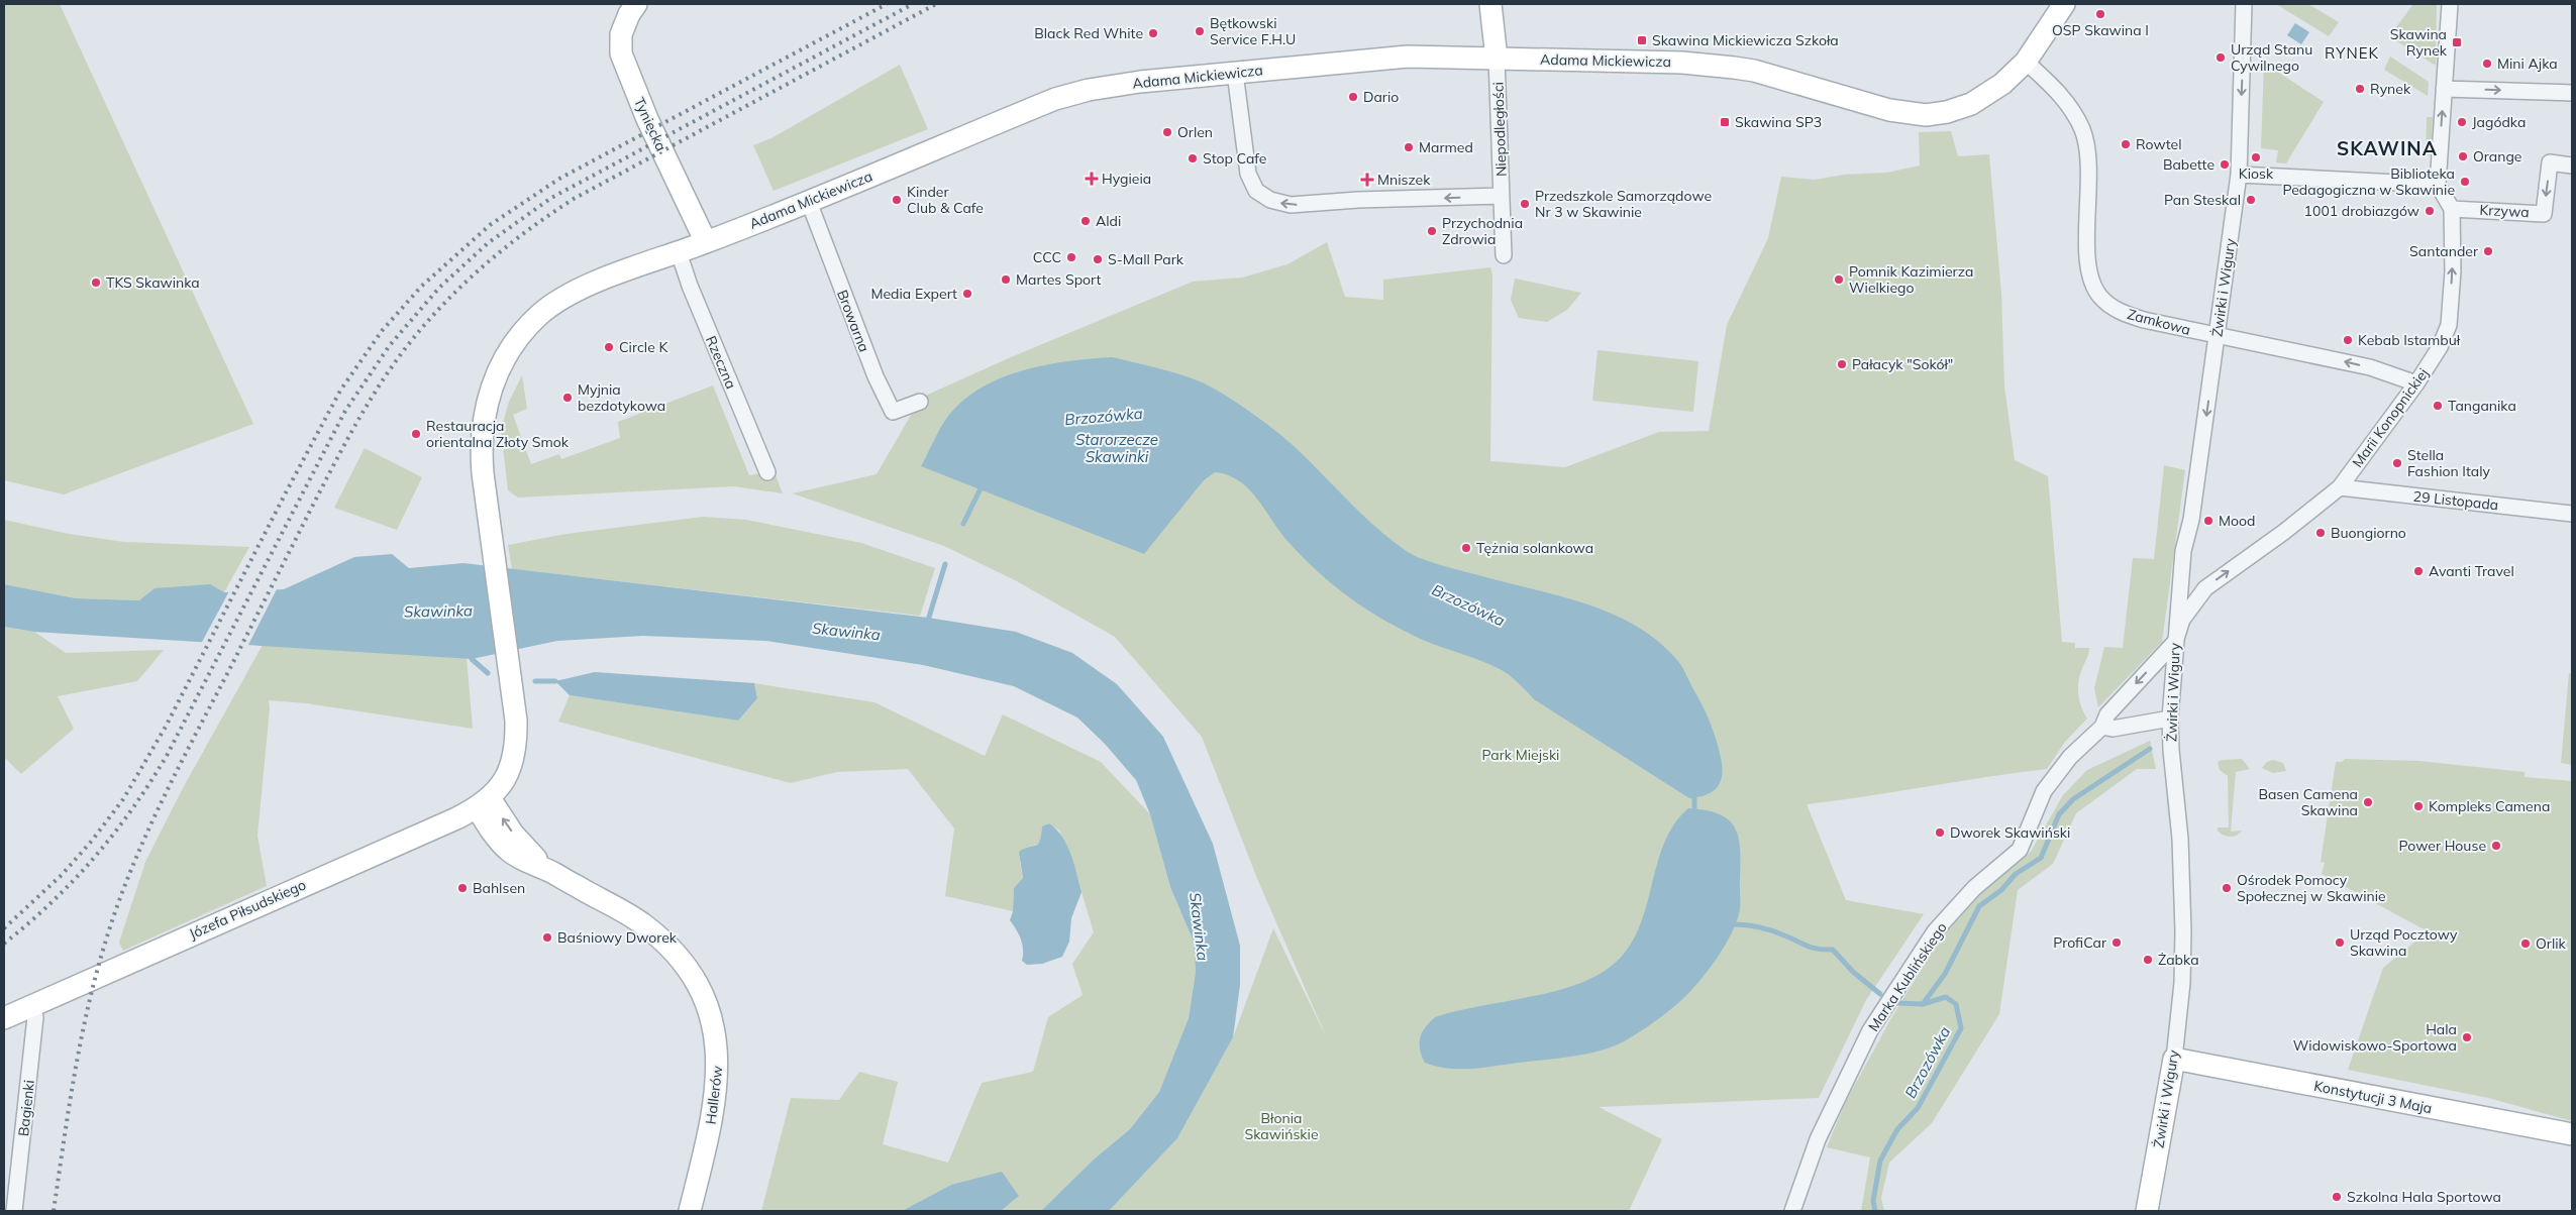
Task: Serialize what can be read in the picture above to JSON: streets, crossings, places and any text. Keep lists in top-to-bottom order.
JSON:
{
  "streets": {
    "main road": [
      "Adama Mickiewicza",
      "Tyniecka",
      "Niepodległości",
      "Żwirki i Wigury",
      "Józefa Piłsudskiego",
      "Hallerów",
      "Konstytucji 3 Maja"
    ],
    "street": [
      "Krzywa",
      "Browarna",
      "Zamkowa",
      "Rzeczna",
      "Marii Konopnickiej",
      "29 Listopada",
      "Marka Kublińskiego",
      "Bagienki"
    ]
  },
  "crossings": [
    ["Adama Mickiewicza", "Tyniecka"],
    ["Adama Mickiewicza", "Niepodległości"],
    ["Adama Mickiewicza", "Browarna"],
    ["Adama Mickiewicza", "Zamkowa"],
    ["Adama Mickiewicza", "Rzeczna"],
    ["Adama Mickiewicza", "Józefa Piłsudskiego"],
    ["Adama Mickiewicza", "Hallerów"],
    ["Krzywa", "Marii Konopnickiej"],
    ["Żwirki i Wigury", "Zamkowa"],
    ["Żwirki i Wigury", "Marii Konopnickiej"],
    ["Żwirki i Wigury", "Marka Kublińskiego"],
    ["Żwirki i Wigury", "Konstytucji 3 Maja"],
    ["Zamkowa", "Marii Konopnickiej"],
    ["Marii Konopnickiej", "29 Listopada"],
    ["Marii Konopnickiej", "Marka Kublińskiego"],
    ["Józefa Piłsudskiego", "Hallerów"],
    ["Józefa Piłsudskiego", "Bagienki"]
  ],
  "one_way": ["Marii Konopnickiej"],
  "districts": ["RYNEK", "SKAWINA"],
  "water": ["Brzozówka", "Starorzecze Skawinki", "Skawinka"],
  "parks": ["Park Miejski", "Błonia Skawińskie"],
  "places": {
    "other": [
      "OSP Skawina I",
      "Bętkowski Service F.H.U",
      "Black Red White",
      "Urząd Stanu Cywilnego",
      "Mini Ajka",
      "Rynek",
      "Dario",
      "Jagódka",
      "Orlen",
      "Rowtel",
      "Marmed",
      "Orange",
      "Kiosk",
      "Stop Cafe",
      "Babette",
      "Biblioteka Pedagogiczna w Skawinie",
      "Kinder Club & Cafe",
      "Pan Steskal",
      "Przedszkole Samorządowe Nr 3 w Skawinie",
      "1001 drobiazgów",
      "Aldi",
      "Przychodnia Zdrowia",
      "Santander",
      "CCC",
      "S-Mall Park",
      "Martes Sport",
      "Pomnik Kazimierza Wielkiego",
      "TKS Skawinka",
      "Media Expert",
      "Kebab Istambuł",
      "Circle K",
      "Pałacyk \"Sokół\"",
      "Myjnia bezdotykowa",
      "Tanganika",
      "Restauracja orientalna Złoty Smok",
      "Stella Fashion Italy",
      "Mood",
      "Buongiorno",
      "Tężnia solankowa",
      "Avanti Travel",
      "Basen Camena Skawina",
      "Kompleks Camena",
      "Dworek Skawiński",
      "Power House",
      "Bahlsen",
      "Ośrodek Pomocy Społecznej w Skawinie",
      "Baśniowy Dworek",
      "ProfiCar",
      "Urząd Pocztowy Skawina",
      "Orlik",
      "Żabka",
      "Hala Widowiskowo-Sportowa",
      "Szkolna Hala Sportowa"
    ],
    "transit": ["Skawina Mickiewicza Szkoła", "Skawina Rynek", "Skawina SP3"],
    "health": ["Hygieia", "Mniszek"]
  }
}
